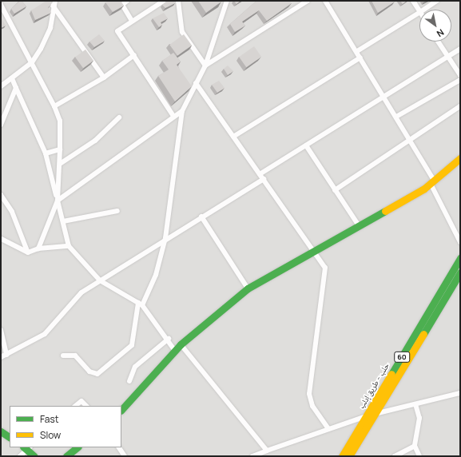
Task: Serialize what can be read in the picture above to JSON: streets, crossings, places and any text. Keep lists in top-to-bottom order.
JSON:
{
  "streets": {
    "street": ["60", "حلب - طريق إدلب"]
  },
  "legend": ["Fast", "Slow"],
  "north": "bottom right"
}
